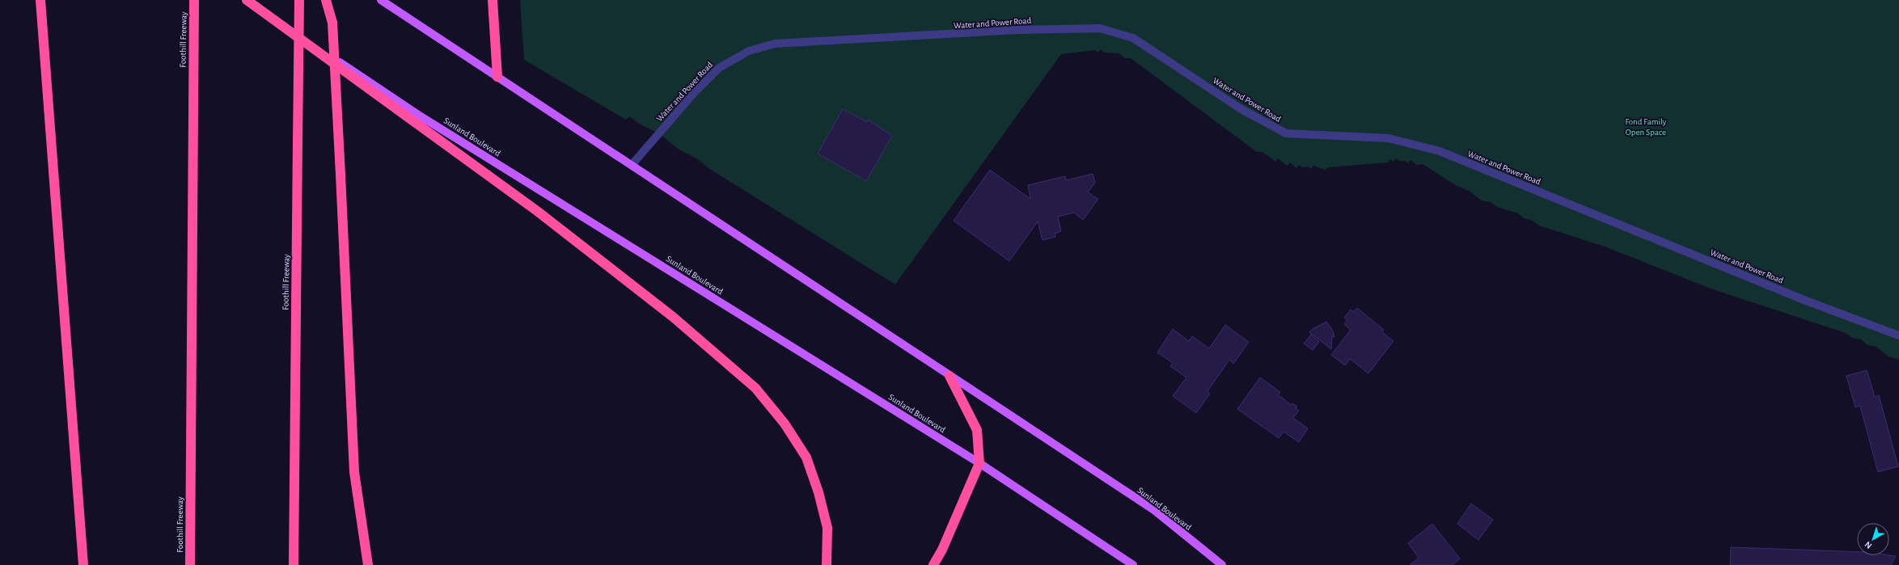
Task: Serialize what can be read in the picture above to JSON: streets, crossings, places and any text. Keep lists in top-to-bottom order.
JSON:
{
  "streets": {
    "highway": ["Foothill Freeway"],
    "main road": ["Sunland Boulevard"],
    "street": ["Water and Power Road"]
  },
  "crossings": [
    ["Water and Power Road", "Sunland Boulevard"]
  ],
  "parks": ["Fond Family Open Space"],
  "north": "bottom left"
}
